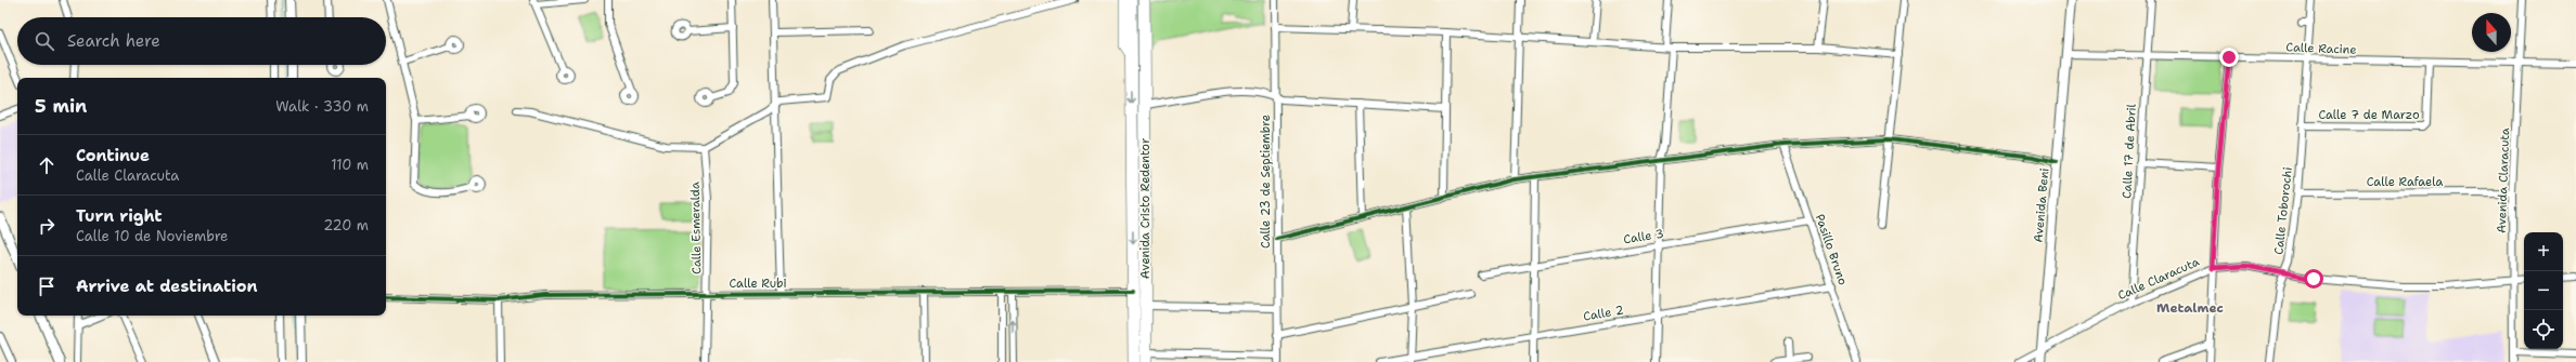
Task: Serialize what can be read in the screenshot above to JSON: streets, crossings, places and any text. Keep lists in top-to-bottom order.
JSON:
{
  "streets": {
    "highway": ["Avenida Cristo Redentor"],
    "street": [
      "Calle Racine",
      "Calle 7 de Marzo",
      "Calle 17 de Abril",
      "Avenida Claracuta",
      "Calle 23 de Septiembre",
      "Calle Rafaela",
      "Avenida Beni",
      "Calle Toborochi",
      "Calle Esmeralda",
      "Calle 3",
      "Pasillo Bruno",
      "Calle Claracuta",
      "Calle Rubi",
      "Calle 2"
    ]
  },
  "crossings": [
    ["Calle Racine", "Calle 7 de Marzo"],
    ["Calle Racine", "Calle 17 de Abril"],
    ["Calle Racine", "Avenida Claracuta"],
    ["Calle Racine", "Avenida Beni"],
    ["Calle Racine", "Calle Toborochi"],
    ["Calle 7 de Marzo", "Calle Toborochi"],
    ["Calle 17 de Abril", "Calle Claracuta"],
    ["Avenida Claracuta", "Calle Rafaela"],
    ["Avenida Claracuta", "Calle Claracuta"],
    ["Calle Rafaela", "Calle Toborochi"],
    ["Avenida Beni", "Calle Claracuta"],
    ["Avenida Cristo Redentor", "Calle Rubi"],
    ["Calle Toborochi", "Calle Claracuta"],
    ["Calle Esmeralda", "Calle Rubi"],
    ["Calle 3", "Pasillo Bruno"],
    ["Pasillo Bruno", "Calle 2"]
  ],
  "districts": ["Metalmec"],
  "north": "top",
  "page": {
    "search": "Search here",
    "heading": ["5 min", "Walk · 330 m"],
    "list": [
      ["Continue", "Calle Claracuta", "110 m"],
      ["Turn right", "Calle 10 de Noviembre", "220 m"],
      "Arrive at destination"
    ],
    "map_buttons": ["+", "−"]
  }
}
